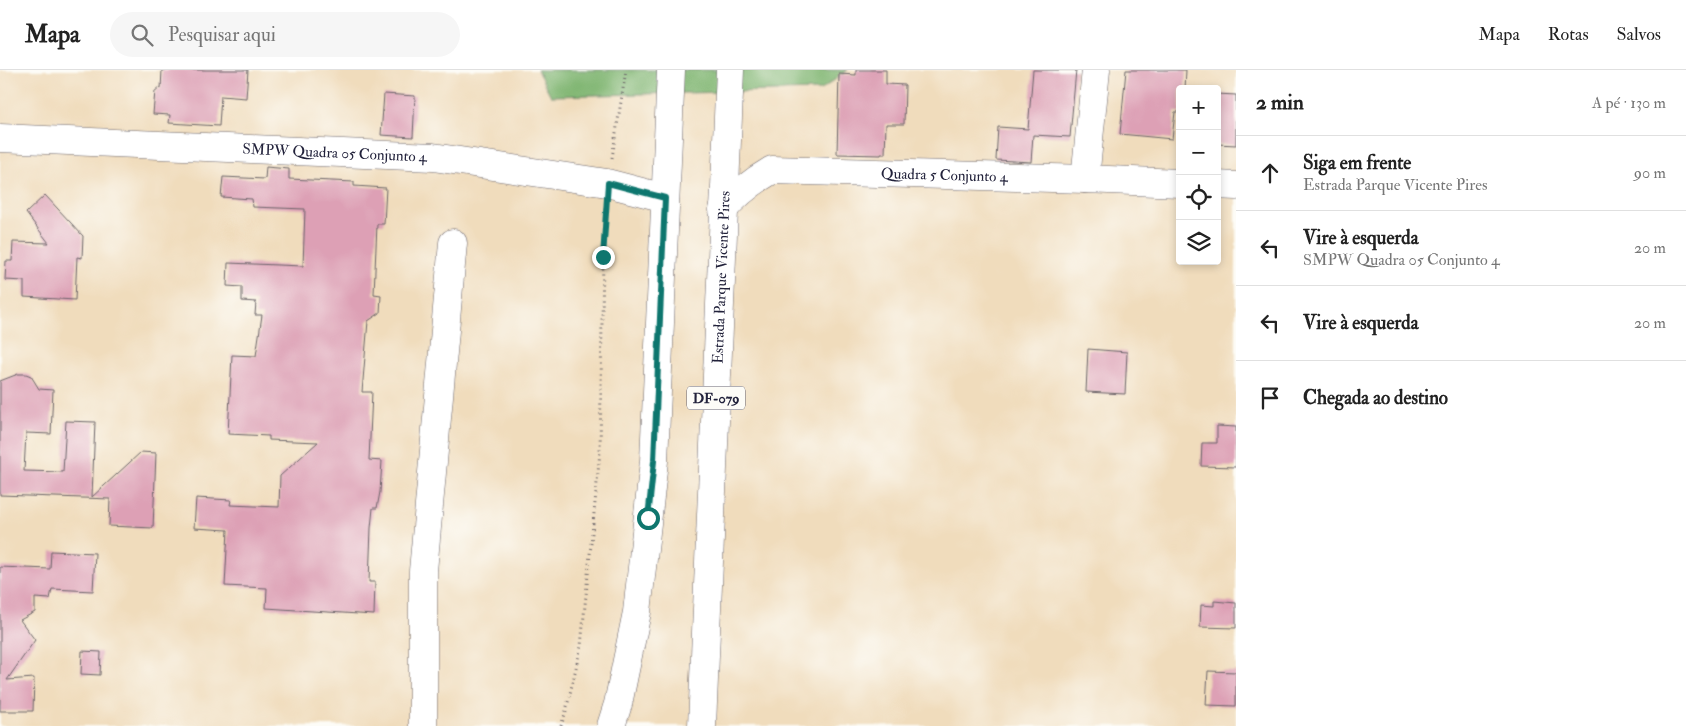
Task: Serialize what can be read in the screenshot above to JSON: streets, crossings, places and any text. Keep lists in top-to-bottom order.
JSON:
{
  "streets": {
    "street": [
      "SMPW Quadra 05 Conjunto 4",
      "Quadra 5 Conjunto 4",
      "Estrada Parque Vicente Pires",
      "DF-079"
    ]
  },
  "crossings": [
    ["Quadra 5 Conjunto 4", "Estrada Parque Vicente Pires"]
  ],
  "page": {
    "header": "Mapa",
    "search": "Pesquisar aqui",
    "nav": ["Mapa", "Rotas", "Salvos"],
    "heading": ["2 min", "A pé · 130 m"],
    "map_buttons": ["+", "−"],
    "list": [
      ["Siga em frente", "Estrada Parque Vicente Pires", "90 m"],
      ["Vire à esquerda", "SMPW Quadra 05 Conjunto 4", "20 m"],
      ["Vire à esquerda", "20 m"],
      "Chegada ao destino"
    ]
  }
}
